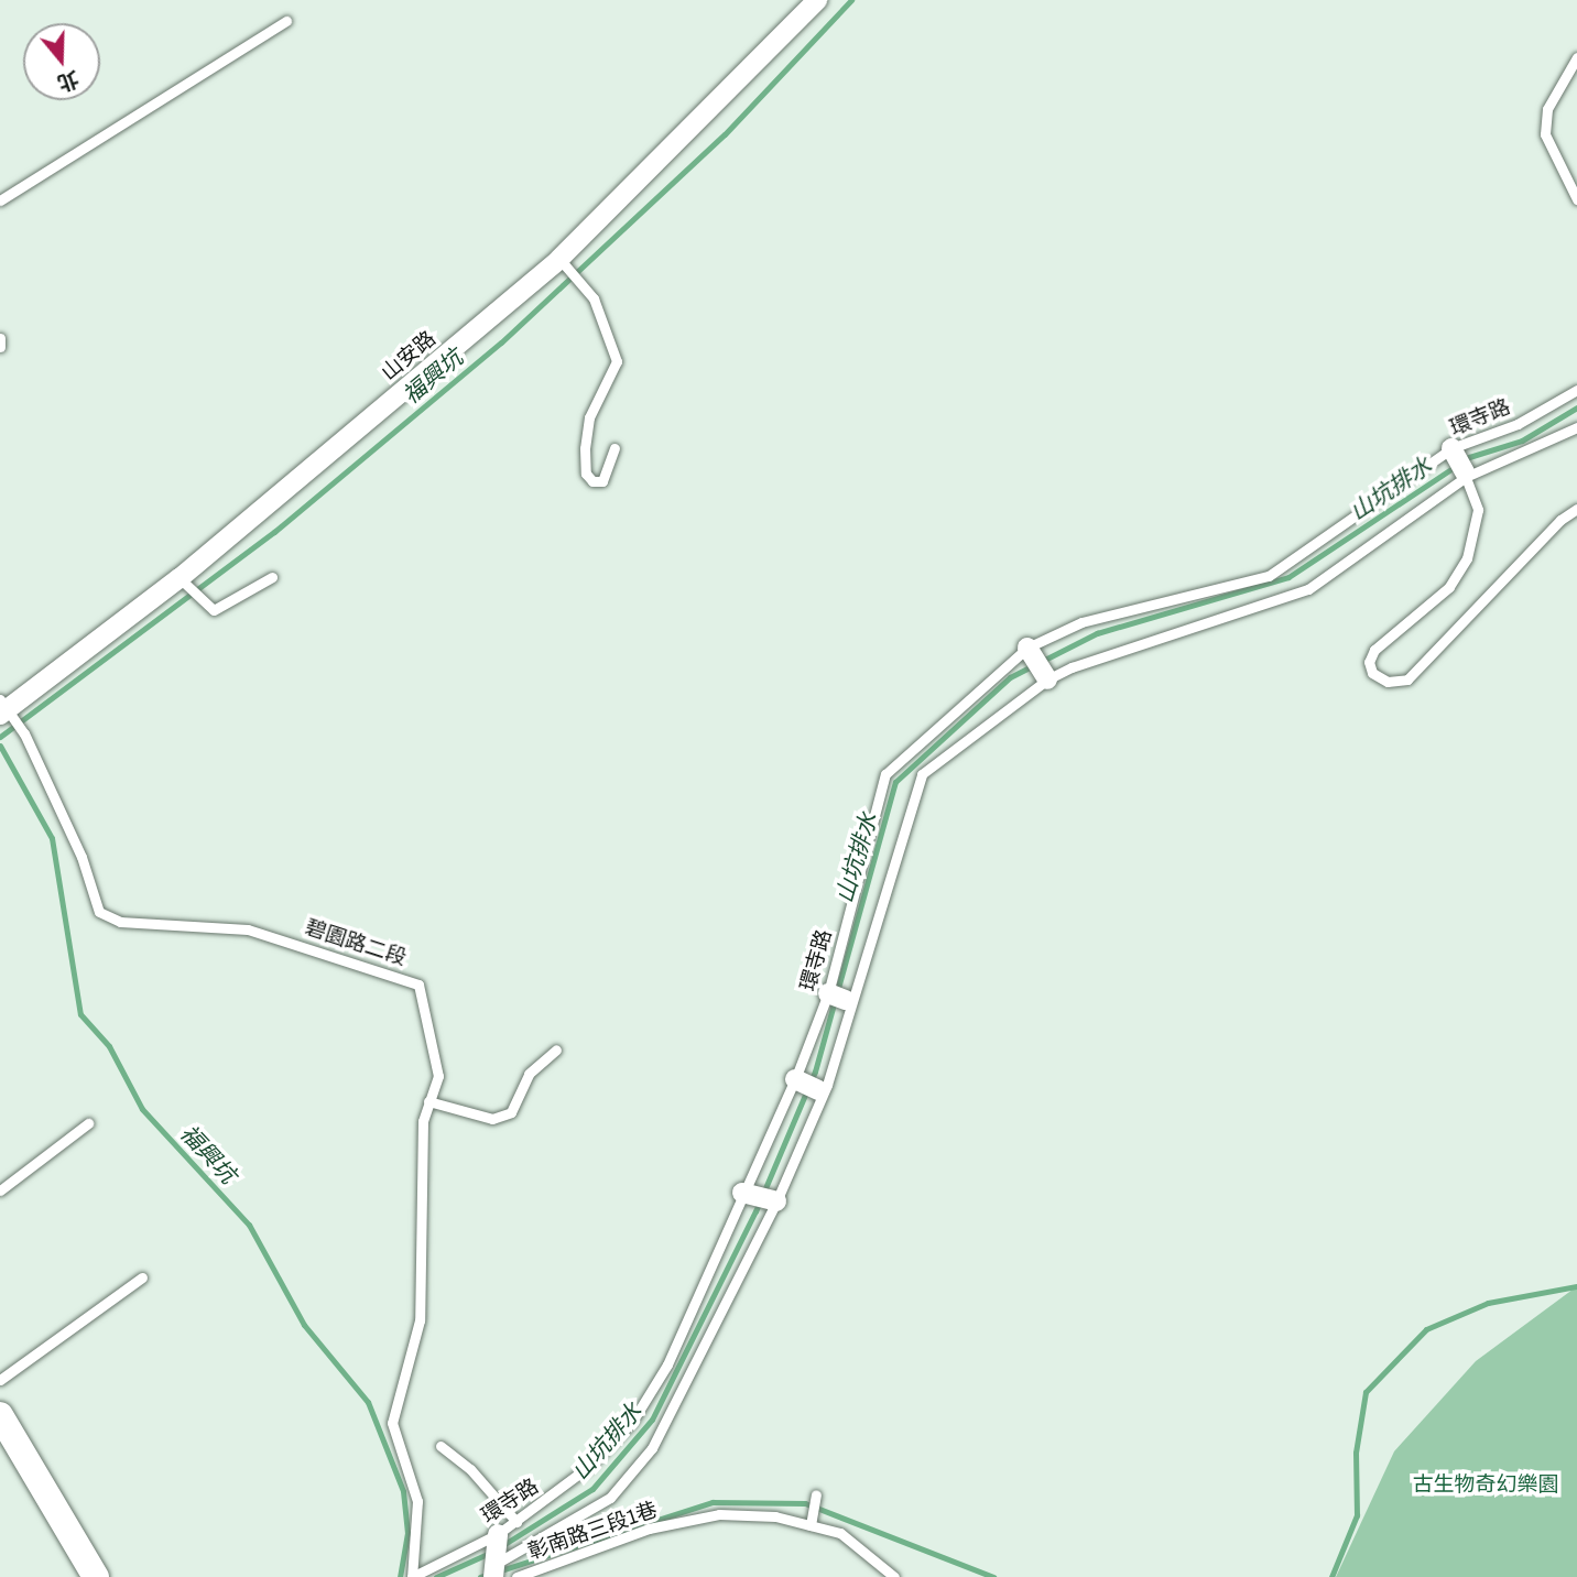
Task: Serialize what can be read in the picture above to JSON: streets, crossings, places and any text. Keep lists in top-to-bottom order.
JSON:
{
  "streets": {
    "street": ["山安路"],
    "lane": ["環寺路", "碧園路二段", "彰南路三段1巷"]
  },
  "crossings": [
    ["山安路", "碧園路二段"],
    ["環寺路", "碧園路二段"]
  ],
  "water": ["福興坑", "山坑排水"],
  "parks": ["古生物奇幻樂園"],
  "north": "bottom"
}
